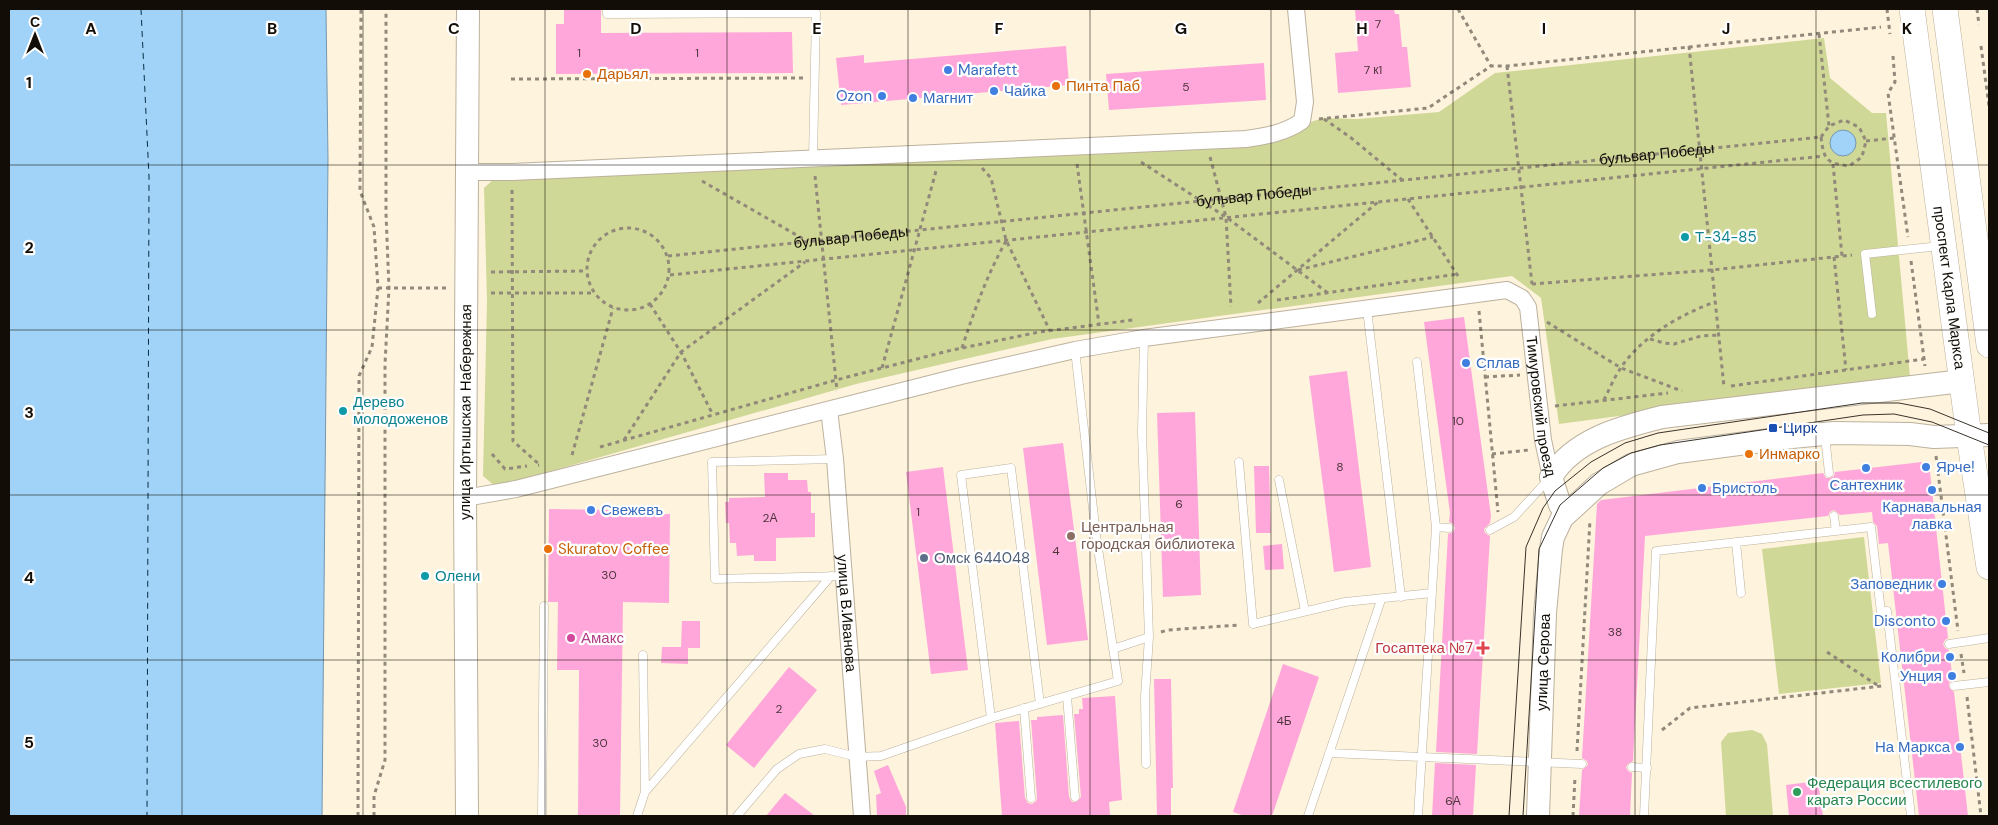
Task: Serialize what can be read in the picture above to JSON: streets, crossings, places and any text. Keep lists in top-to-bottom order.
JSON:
{
  "streets": {
    "main road": ["проспект Карла Маркса"],
    "street": [
      "Тимуровский проезд",
      "улица Иртышская Набережная",
      "улица В.Иванова",
      "улица Серова"
    ],
    "path": ["бульвар Победы"]
  },
  "crossings": [
    ["Тимуровский проезд", "улица Серова"]
  ],
  "places": {
    "other": [
      "Marafett",
      "Дарьял",
      "Пинта Паб",
      "Чайка",
      "Ozon",
      "Магнит",
      "Т-34-85",
      "Сплав",
      "Дерево молодоженов",
      "Инмарко",
      "Ярче!",
      "Сантехник",
      "Бристоль",
      "Карнавальная лавка",
      "Свежевъ",
      "Центральная городская библиотека",
      "Skuratov Coffee",
      "Омск 644048",
      "Олени",
      "Заповедник",
      "Disconto",
      "Амакс",
      "Колибри",
      "Унция",
      "На Маркса",
      "Федерация всестилевого каратэ России"
    ],
    "transit": ["Цирк"],
    "health": ["Госаптека №7"]
  },
  "house_numbers": [
    "7",
    "1",
    "1",
    "7 к1",
    "5",
    "10",
    "8",
    "6",
    "1",
    "2А",
    "4",
    "30",
    "38",
    "2",
    "4Б",
    "30",
    "6А"
  ],
  "north": "top",
  "grid": {
    "columns": [
      "A",
      "B",
      "C",
      "D",
      "E",
      "F",
      "G",
      "H",
      "I",
      "J",
      "K"
    ],
    "rows": [
      "1",
      "2",
      "3",
      "4",
      "5"
    ]
  }
}
